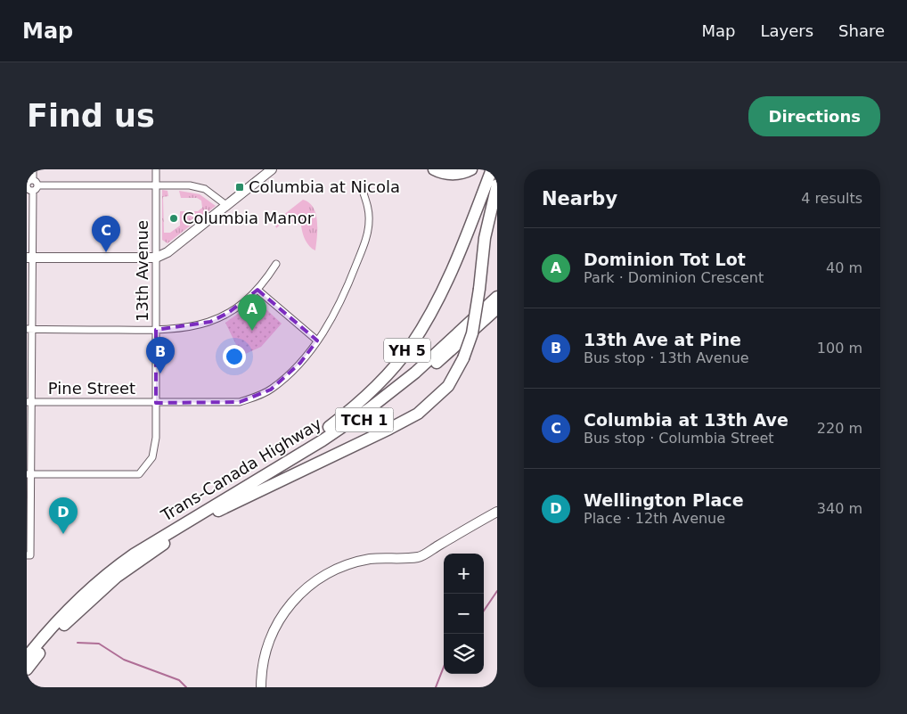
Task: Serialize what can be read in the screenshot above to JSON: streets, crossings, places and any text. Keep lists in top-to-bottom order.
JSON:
{
  "streets": {
    "highway": ["YH 5", "TCH 1", "Trans-Canada Highway"],
    "street": ["13th Avenue", "Pine Street"]
  },
  "crossings": [
    ["13th Avenue", "Pine Street"],
    ["YH 5", "Trans-Canada Highway"]
  ],
  "places": {
    "transit": ["Columbia at Nicola"],
    "other": ["Columbia Manor"]
  },
  "page": {
    "header": "Map",
    "nav": ["Map", "Layers", "Share"],
    "buttons": "Directions",
    "title": "Find us",
    "heading": ["Nearby", "4 results"],
    "pins": [
      "C",
      "A",
      "B",
      "D"
    ],
    "list": [
      {
        "mark": "A",
        "name": "Dominion Tot Lot",
        "note": "Park · Dominion Crescent",
        "value": "40 m"
      },
      {
        "mark": "B",
        "name": "13th Ave at Pine",
        "note": "Bus stop · 13th Avenue",
        "value": "100 m"
      },
      {
        "mark": "C",
        "name": "Columbia at 13th Ave",
        "note": "Bus stop · Columbia Street",
        "value": "220 m"
      },
      {
        "mark": "D",
        "name": "Wellington Place",
        "note": "Place · 12th Avenue",
        "value": "340 m"
      }
    ],
    "map_buttons": ["+", "−"]
  }
}
